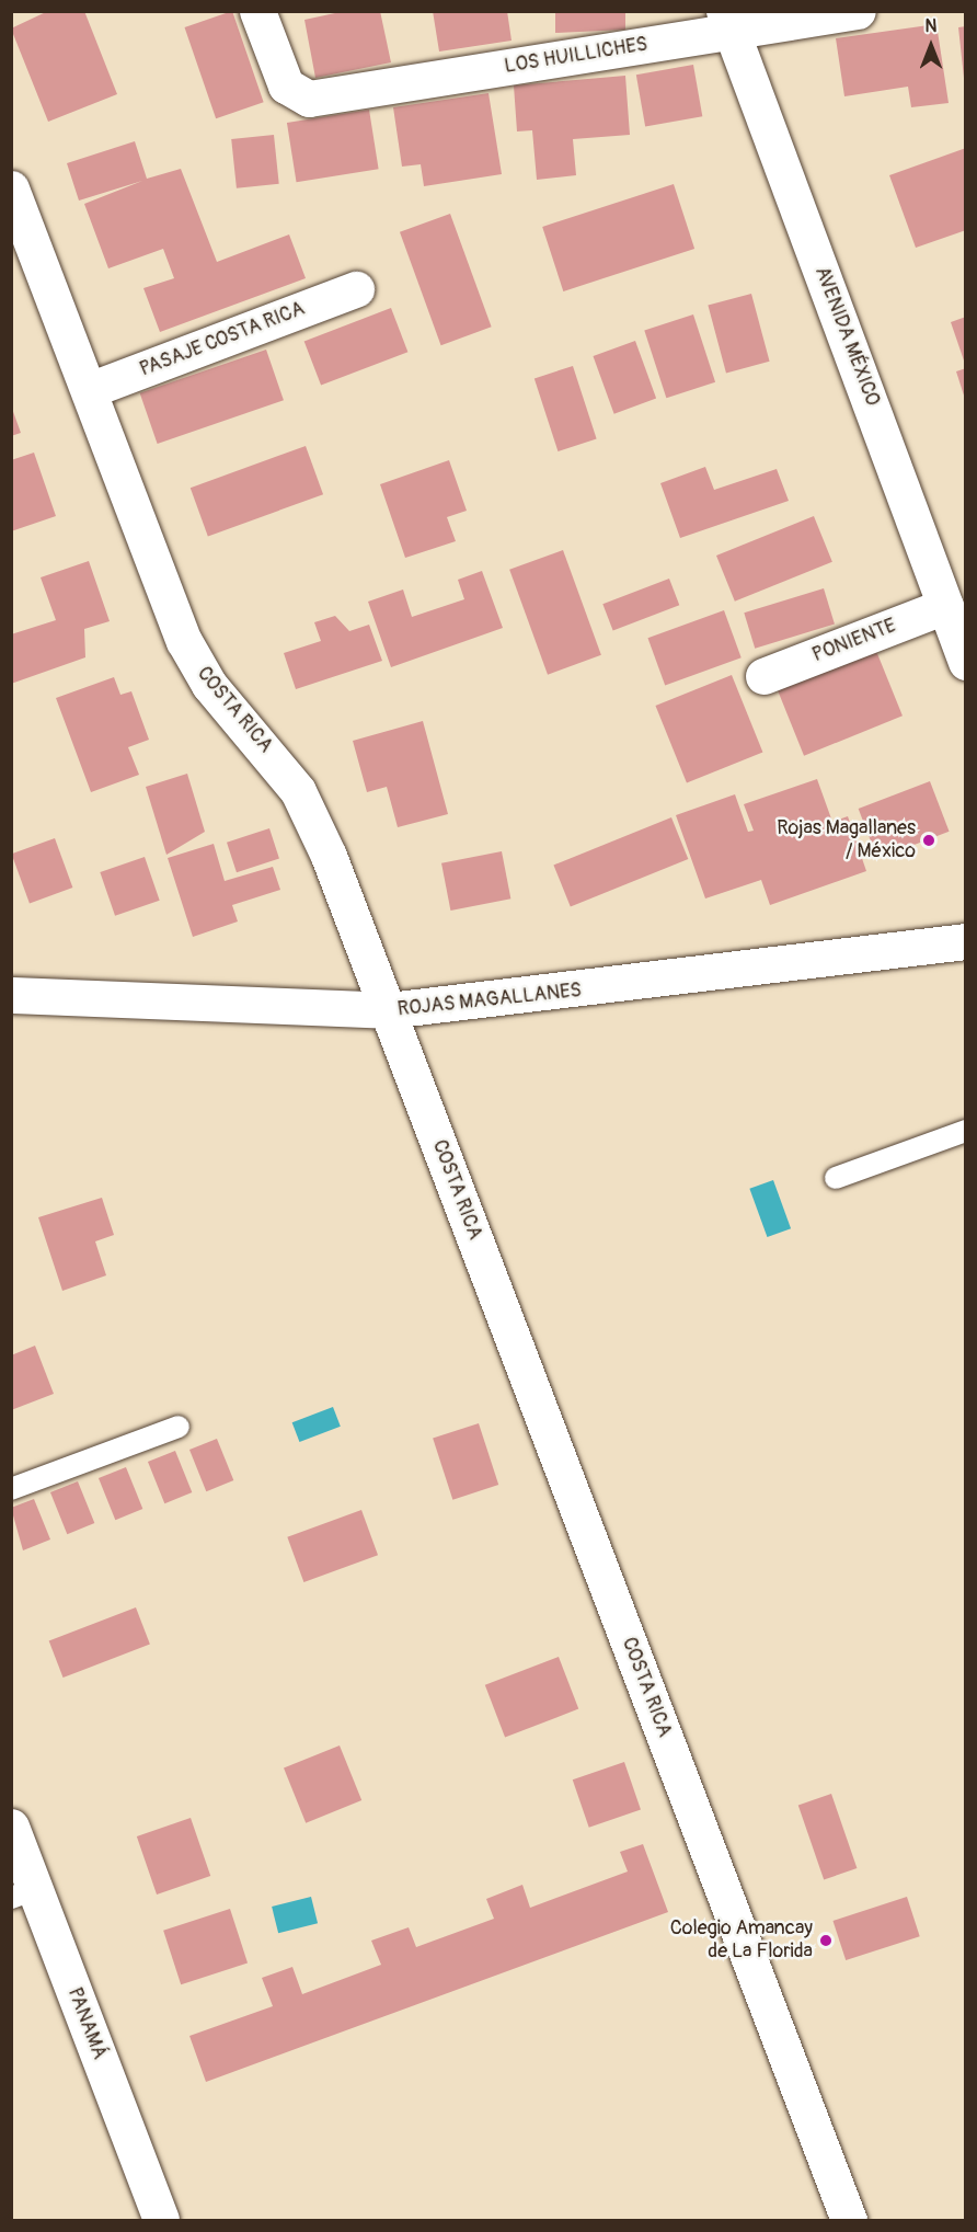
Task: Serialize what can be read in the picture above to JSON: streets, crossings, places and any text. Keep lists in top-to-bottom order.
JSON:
{
  "streets": {
    "street": [
      "LOS HUILLICHES",
      "AVENIDA MÉXICO",
      "PASAJE COSTA RICA",
      "PONIENTE",
      "COSTA RICA",
      "ROJAS MAGALLANES",
      "PANAMÁ"
    ]
  },
  "crossings": [
    ["LOS HUILLICHES", "AVENIDA MÉXICO"],
    ["AVENIDA MÉXICO", "PONIENTE"],
    ["PASAJE COSTA RICA", "COSTA RICA"],
    ["COSTA RICA", "ROJAS MAGALLANES"]
  ],
  "places": ["Rojas Magallanes / México", "Colegio Amancay de La Florida"],
  "north": "top"
}
